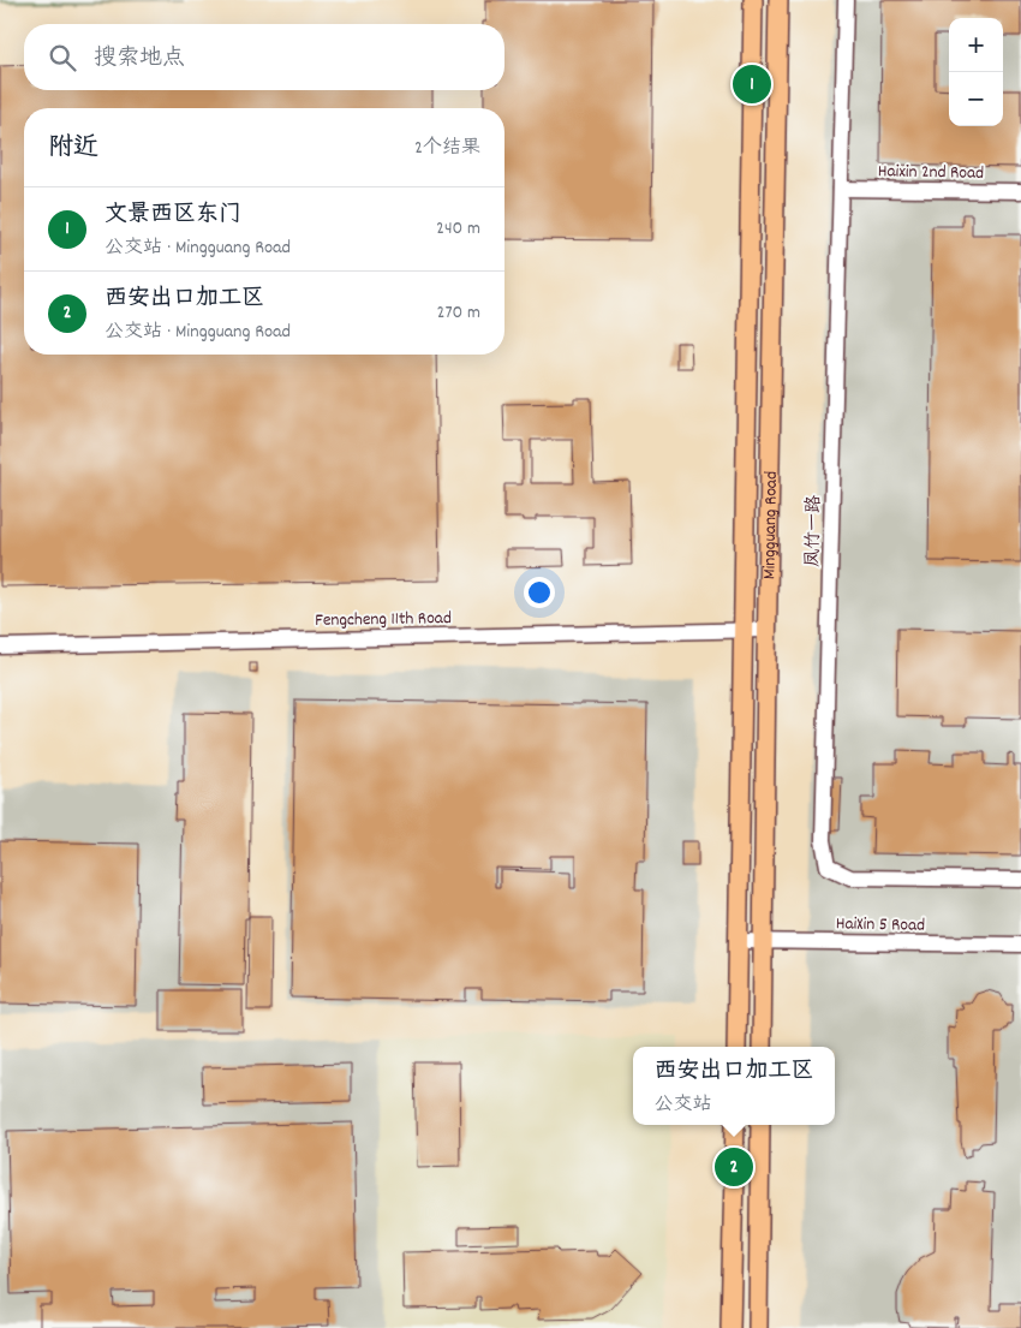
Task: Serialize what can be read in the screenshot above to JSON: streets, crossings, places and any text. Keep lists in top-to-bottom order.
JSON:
{
  "streets": {
    "main road": ["Mingguang Road"],
    "street": [
      "Haixin 2nd Road",
      "凤竹一路",
      "Fengcheng 11th Road",
      "HaiXin 5 Road"
    ]
  },
  "crossings": [
    ["Haixin 2nd Road", "凤竹一路"],
    ["Mingguang Road", "Fengcheng 11th Road"],
    ["Mingguang Road", "HaiXin 5 Road"]
  ],
  "page": {
    "map_buttons": ["+", "−"],
    "search": "搜索地点",
    "pins": ["1", "2"],
    "heading": ["附近", "2个结果"],
    "list": [
      {
        "mark": "1",
        "name": "文景西区东门",
        "note": "公交站 · Mingguang Road",
        "value": "240 m"
      },
      {
        "mark": "2",
        "name": "西安出口加工区",
        "note": "公交站 · Mingguang Road",
        "value": "270 m"
      }
    ],
    "popup": ["西安出口加工区", "公交站"]
  }
}
